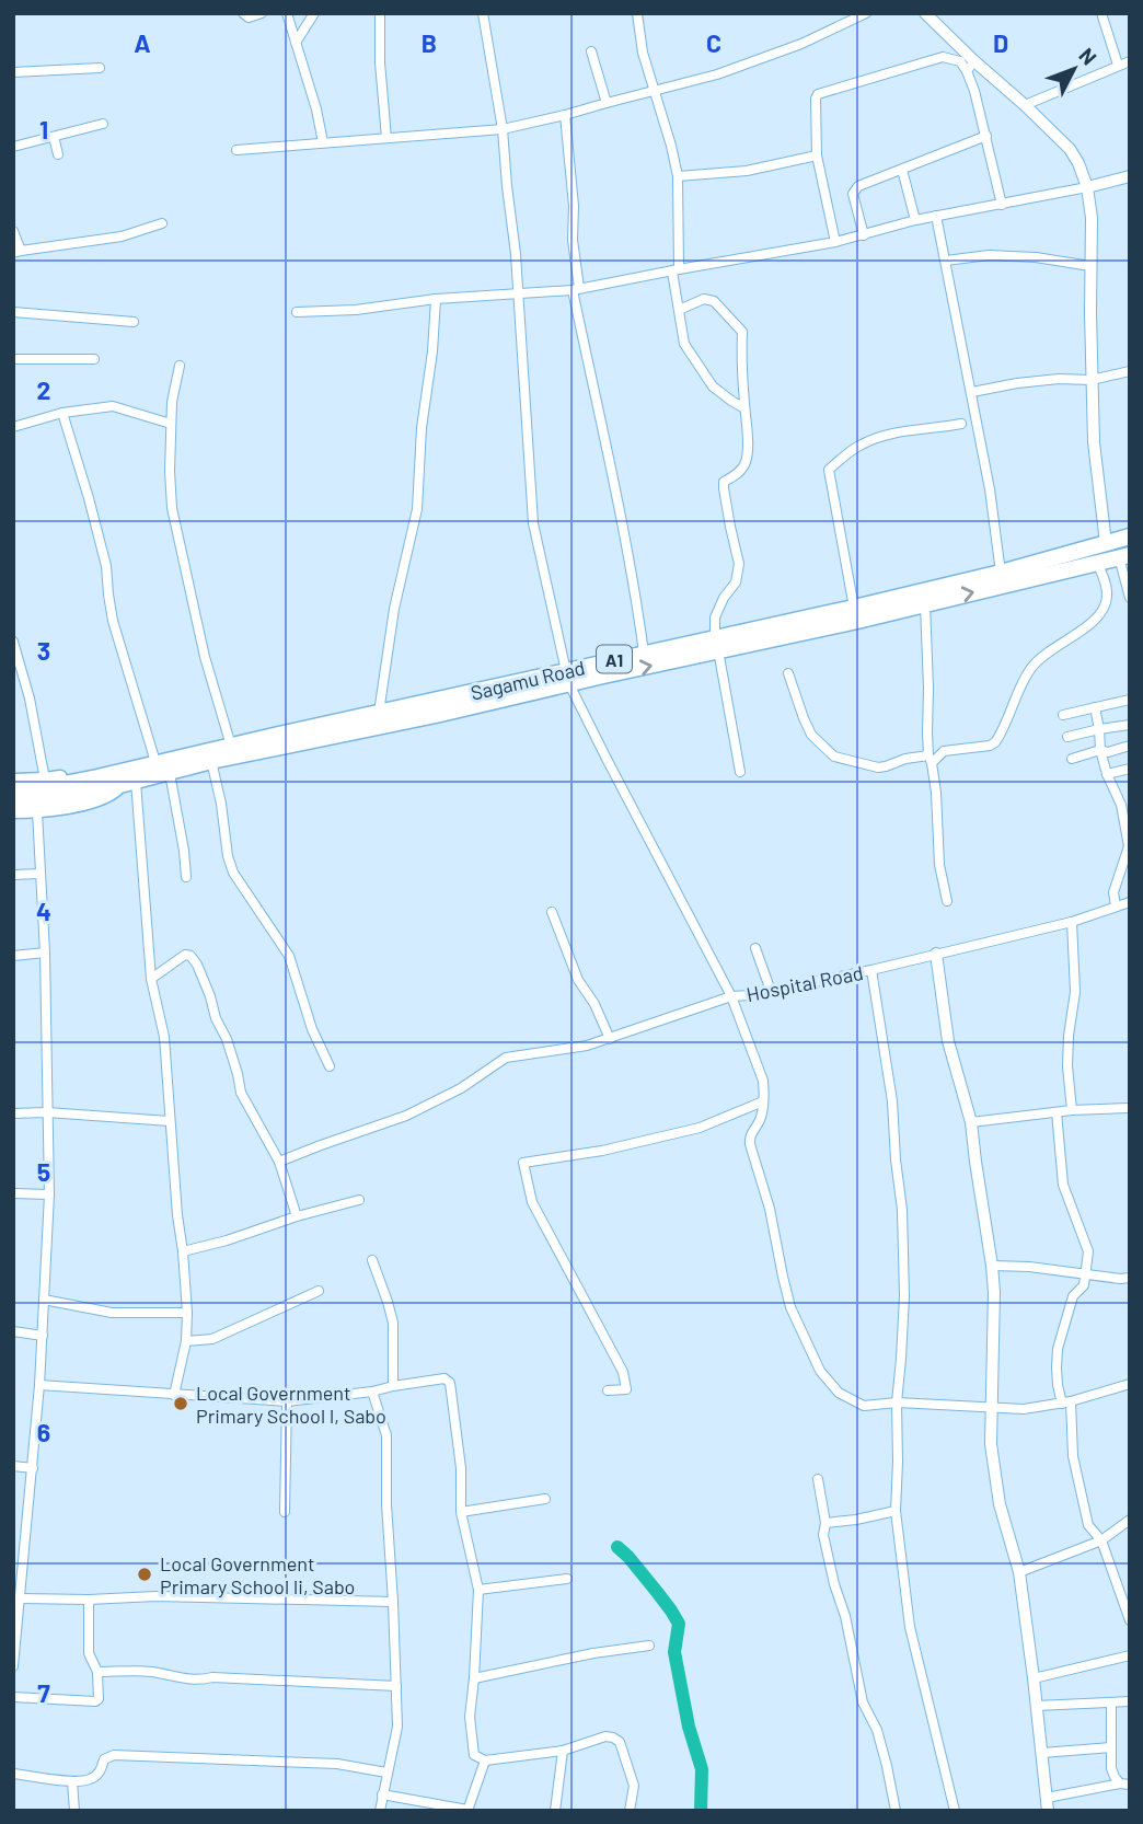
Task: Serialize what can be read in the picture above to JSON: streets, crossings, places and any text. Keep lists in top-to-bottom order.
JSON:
{
  "streets": {
    "highway": ["A1", "Sagamu Road"],
    "street": ["Hospital Road"]
  },
  "crossings": [
    ["Sagamu Road", "Hospital Road"]
  ],
  "places": ["Local Government Primary School I, Sabo", "Local Government Primary School Ii, Sabo"],
  "north": "top right",
  "grid": {
    "columns": [
      "A",
      "B",
      "C",
      "D"
    ],
    "rows": [
      "1",
      "2",
      "3",
      "4",
      "5",
      "6",
      "7"
    ]
  }
}
